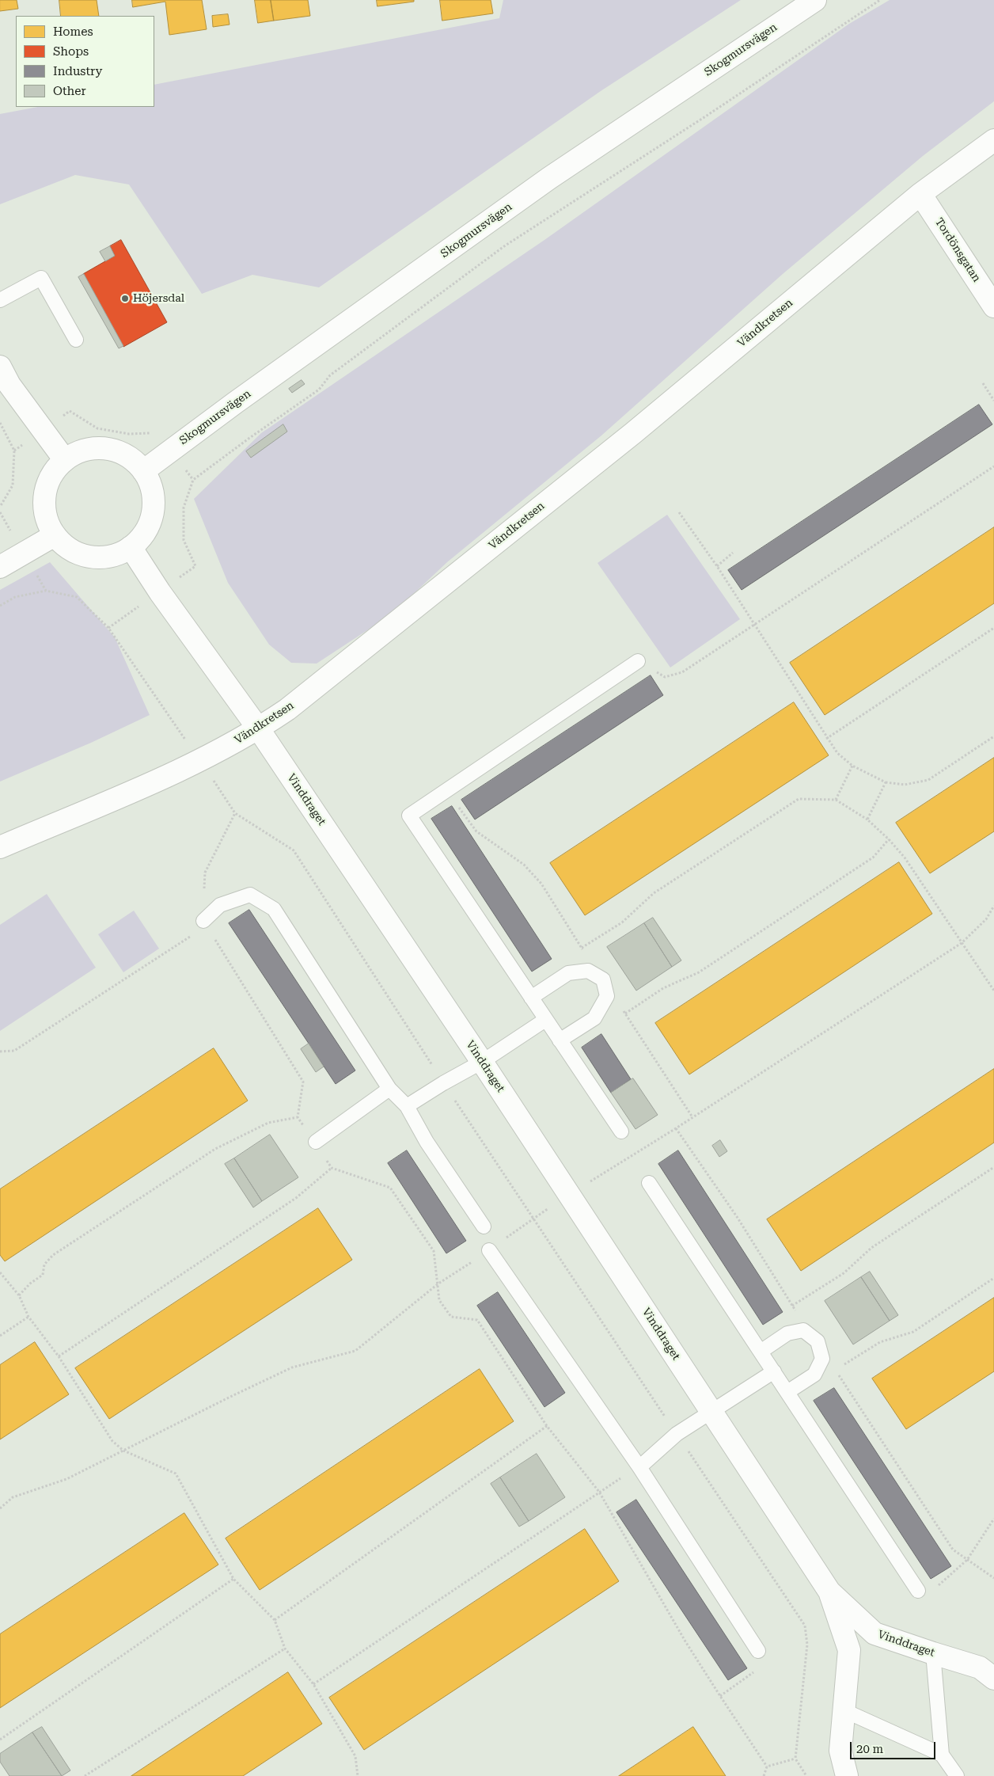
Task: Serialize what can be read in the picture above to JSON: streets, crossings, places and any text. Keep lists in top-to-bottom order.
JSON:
{
  "streets": {
    "street": [
      "Skogmursvägen",
      "Tordönsgatan",
      "Vändkretsen",
      "Vinddraget"
    ]
  },
  "crossings": [
    ["Skogmursvägen", "Vinddraget"],
    ["Tordönsgatan", "Vändkretsen"],
    ["Vändkretsen", "Vinddraget"]
  ],
  "places": ["Höjersdal"],
  "legend": [
    "Homes",
    "Shops",
    "Industry",
    "Other"
  ],
  "scale_bar": "20 m"
}
